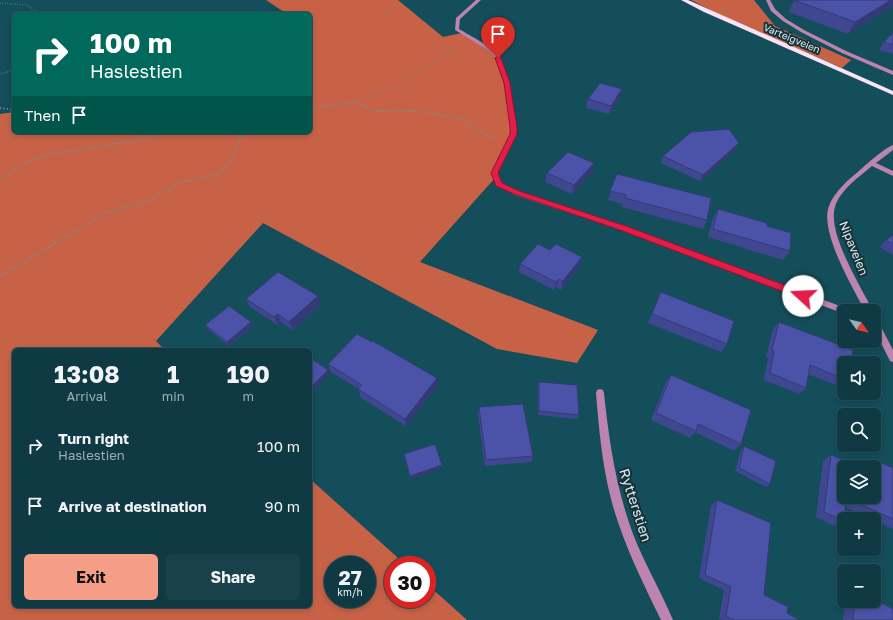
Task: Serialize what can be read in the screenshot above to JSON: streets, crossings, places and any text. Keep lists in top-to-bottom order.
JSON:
{
  "streets": {
    "main road": ["Varteigveien"],
    "street": ["Nipaveien", "Rytterstien"]
  },
  "north": "bottom right",
  "page": {
    "turn": ["100 m", "Haslestien"],
    "then": "Then",
    "map_buttons": ["+", "−"],
    "eta": [
      "13:08",
      "Arrival",
      "1",
      "min",
      "190",
      "m"
    ],
    "list": [
      {
        "name": "Turn right",
        "note": "Haslestien",
        "value": "100 m"
      },
      {
        "name": "Arrive at destination",
        "value": "90 m"
      }
    ],
    "buttons": ["Exit", "Share"],
    "speed": "27 km/h",
    "limit": "30"
  }
}
